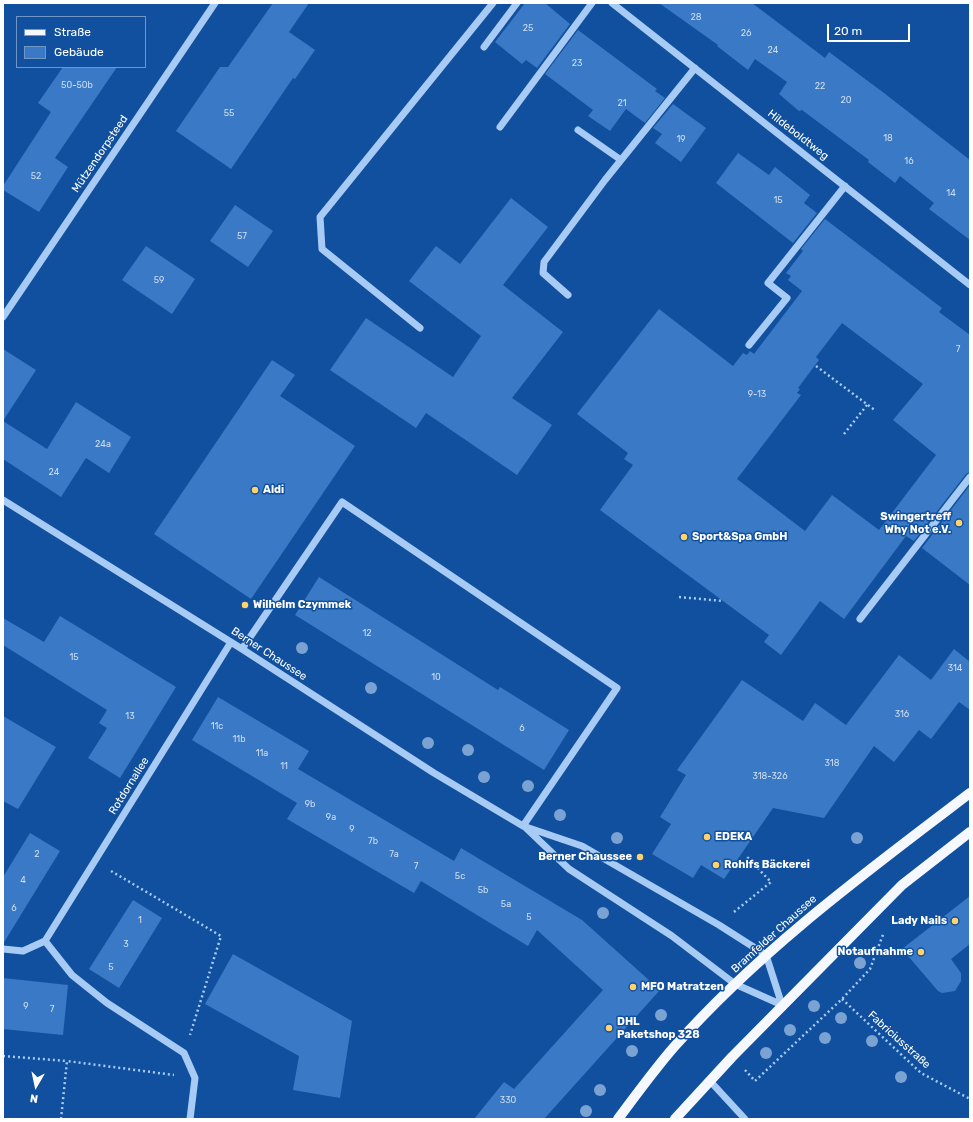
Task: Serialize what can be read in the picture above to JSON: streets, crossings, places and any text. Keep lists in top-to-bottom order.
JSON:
{
  "streets": {
    "main road": ["Bramfelder Chaussee"],
    "street": [
      "Hildeboldtweg",
      "Mützendorpsteed",
      "Berner Chaussee",
      "Rotdornallee"
    ],
    "path": ["Fabriciusstraße"]
  },
  "crossings": [
    ["Berner Chaussee", "Rotdornallee"],
    ["Berner Chaussee", "Bramfelder Chaussee"]
  ],
  "places": [
    "Aldi",
    "Swingertreff Why Not e.V.",
    "Sport&Spa GmbH",
    "Wilhelm Czymmek",
    "EDEKA",
    "Berner Chaussee",
    "Rohlfs Bäckerei",
    "Lady Nails",
    "Notaufnahme",
    "MFO Matratzen",
    "DHL Paketshop 328"
  ],
  "house_numbers": [
    "28",
    "25",
    "26",
    "24",
    "23",
    "50-50b",
    "22",
    "20",
    "21",
    "55",
    "18",
    "19",
    "16",
    "52",
    "14",
    "15",
    "57",
    "59",
    "7",
    "9-13",
    "24a",
    "24",
    "12",
    "15",
    "314",
    "10",
    "316",
    "13",
    "11c",
    "6",
    "11b",
    "11a",
    "318",
    "11",
    "318-326",
    "9b",
    "9a",
    "9",
    "7b",
    "2",
    "7a",
    "7",
    "5c",
    "4",
    "5b",
    "5a",
    "6",
    "5",
    "1",
    "3",
    "5",
    "9",
    "7",
    "330"
  ],
  "legend": ["Straße", "Gebäude"],
  "scale_bar": "20 m",
  "north": "bottom"
}
